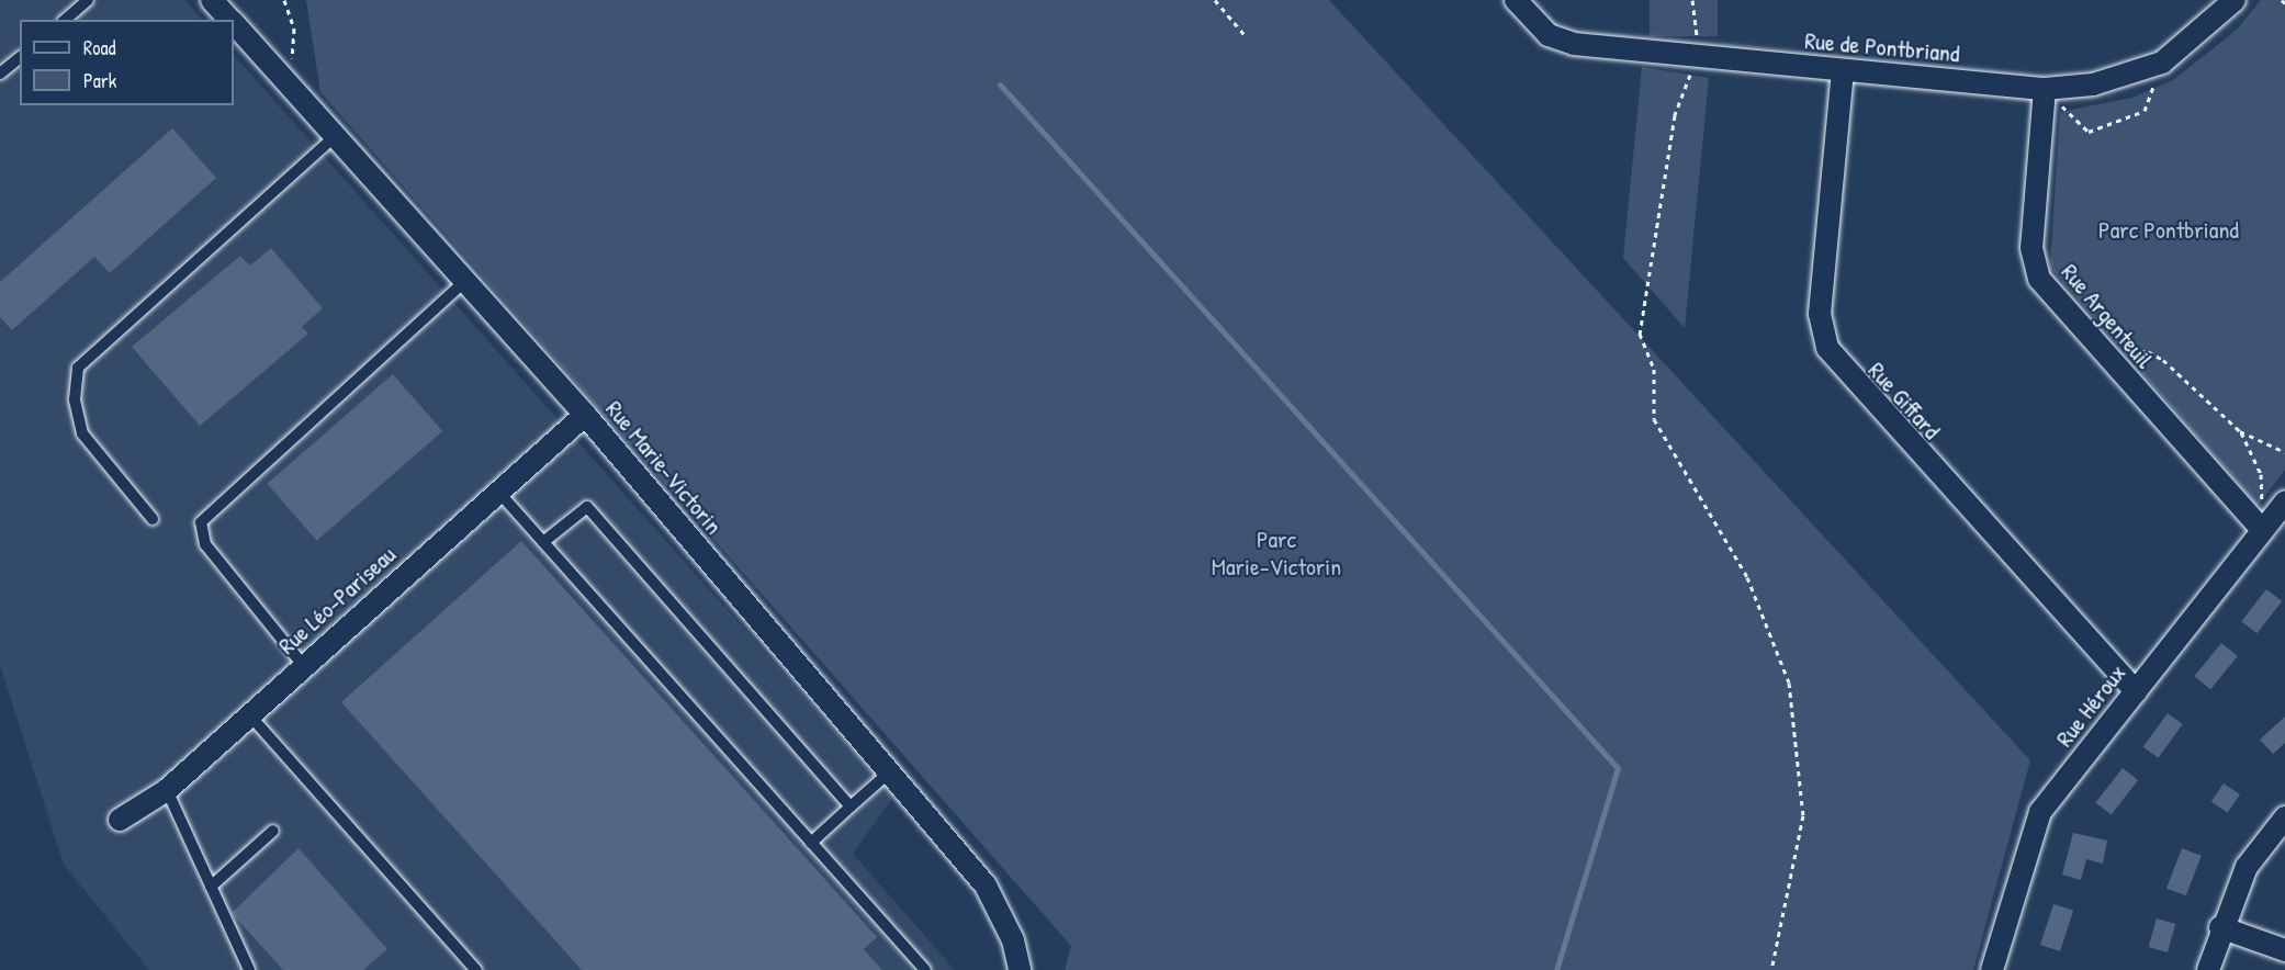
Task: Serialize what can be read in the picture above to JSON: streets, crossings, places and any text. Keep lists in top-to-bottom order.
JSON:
{
  "streets": {
    "street": [
      "Rue de Pontbriand",
      "Rue Argenteuil",
      "Rue Giffard",
      "Rue Marie-Victorin",
      "Rue Léo-Pariseau",
      "Rue Héroux"
    ]
  },
  "crossings": [
    ["Rue de Pontbriand", "Rue Argenteuil"],
    ["Rue de Pontbriand", "Rue Giffard"],
    ["Rue Argenteuil", "Rue Héroux"],
    ["Rue Giffard", "Rue Héroux"],
    ["Rue Marie-Victorin", "Rue Léo-Pariseau"]
  ],
  "parks": ["Parc Pontbriand", "Parc Marie-Victorin"],
  "legend": ["Road", "Park"]
}
